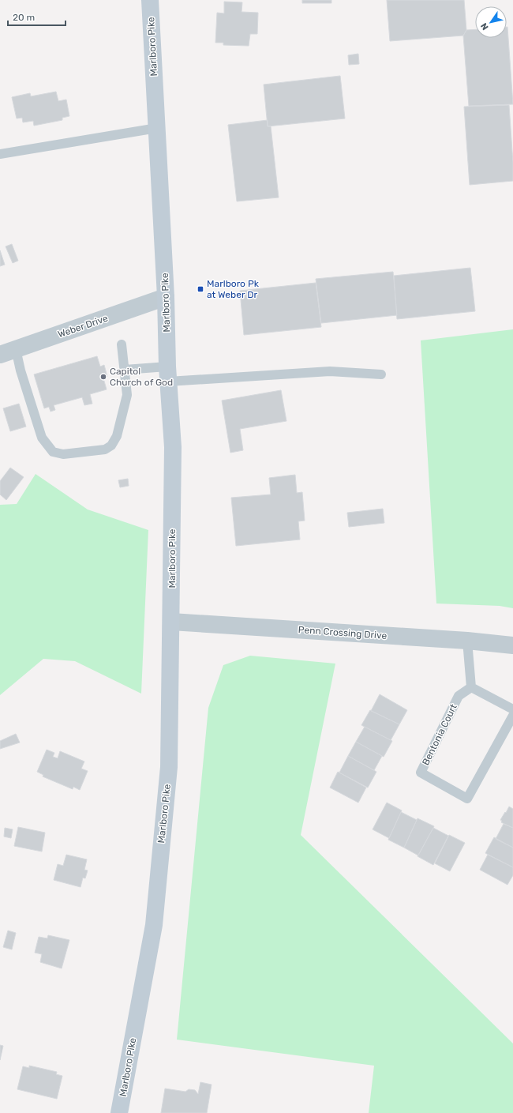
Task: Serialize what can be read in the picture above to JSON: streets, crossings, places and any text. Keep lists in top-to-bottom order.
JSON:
{
  "streets": {
    "main road": ["Marlboro Pike"],
    "street": ["Weber Drive", "Penn Crossing Drive"],
    "lane": ["Bentonia Court"]
  },
  "crossings": [
    ["Marlboro Pike", "Weber Drive"],
    ["Marlboro Pike", "Penn Crossing Drive"]
  ],
  "places": {
    "transit": ["Marlboro Pk at Weber Dr"],
    "other": ["Capitol Church of God"]
  },
  "scale_bar": "20 m",
  "north": "bottom left"
}
